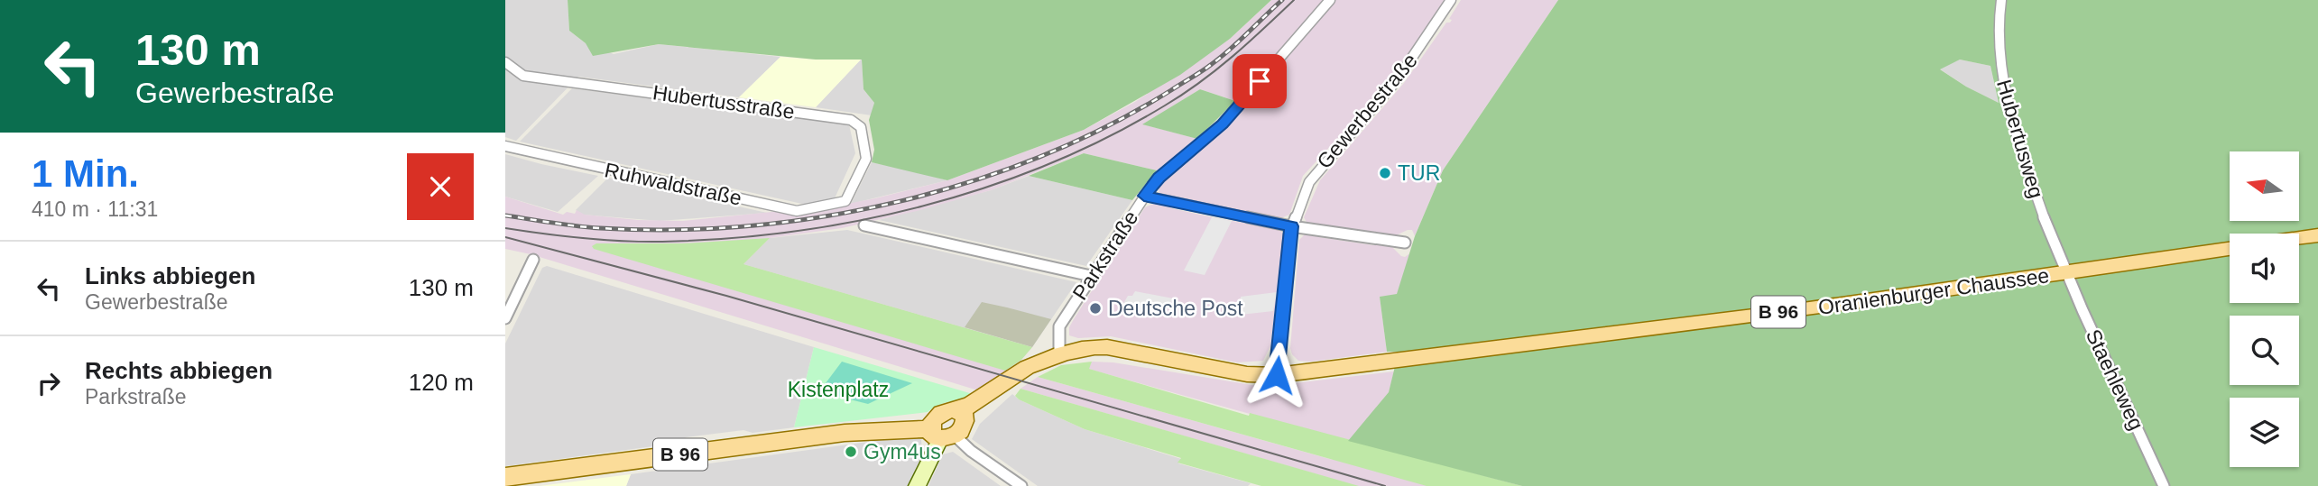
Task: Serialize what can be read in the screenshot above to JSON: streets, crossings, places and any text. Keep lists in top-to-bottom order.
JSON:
{
  "streets": {
    "main road": ["Oranienburger Chaussee", "B 96"],
    "street": [
      "Hubertusstraße",
      "Gewerbestraße",
      "Hubertusweg",
      "Ruhwaldstraße",
      "Parkstraße",
      "Staehleweg"
    ]
  },
  "crossings": [
    ["Hubertusstraße", "Ruhwaldstraße"],
    ["Gewerbestraße", "Oranienburger Chaussee"],
    ["Gewerbestraße", "B 96"],
    ["Hubertusweg", "Oranienburger Chaussee"],
    ["Hubertusweg", "Staehleweg"],
    ["Parkstraße", "B 96"],
    ["Oranienburger Chaussee", "B 96"],
    ["Oranienburger Chaussee", "Staehleweg"]
  ],
  "parks": ["Kistenplatz"],
  "places": ["TUR", "Deutsche Post", "Gym4us"],
  "north": "left",
  "page": {
    "turn": ["130 m", "Gewerbestraße"],
    "heading": ["1 Min.", "410 m · 11:31"],
    "list": [
      {
        "name": "Links abbiegen",
        "note": "Gewerbestraße",
        "value": "130 m"
      },
      {
        "name": "Rechts abbiegen",
        "note": "Parkstraße",
        "value": "120 m"
      }
    ]
  }
}
